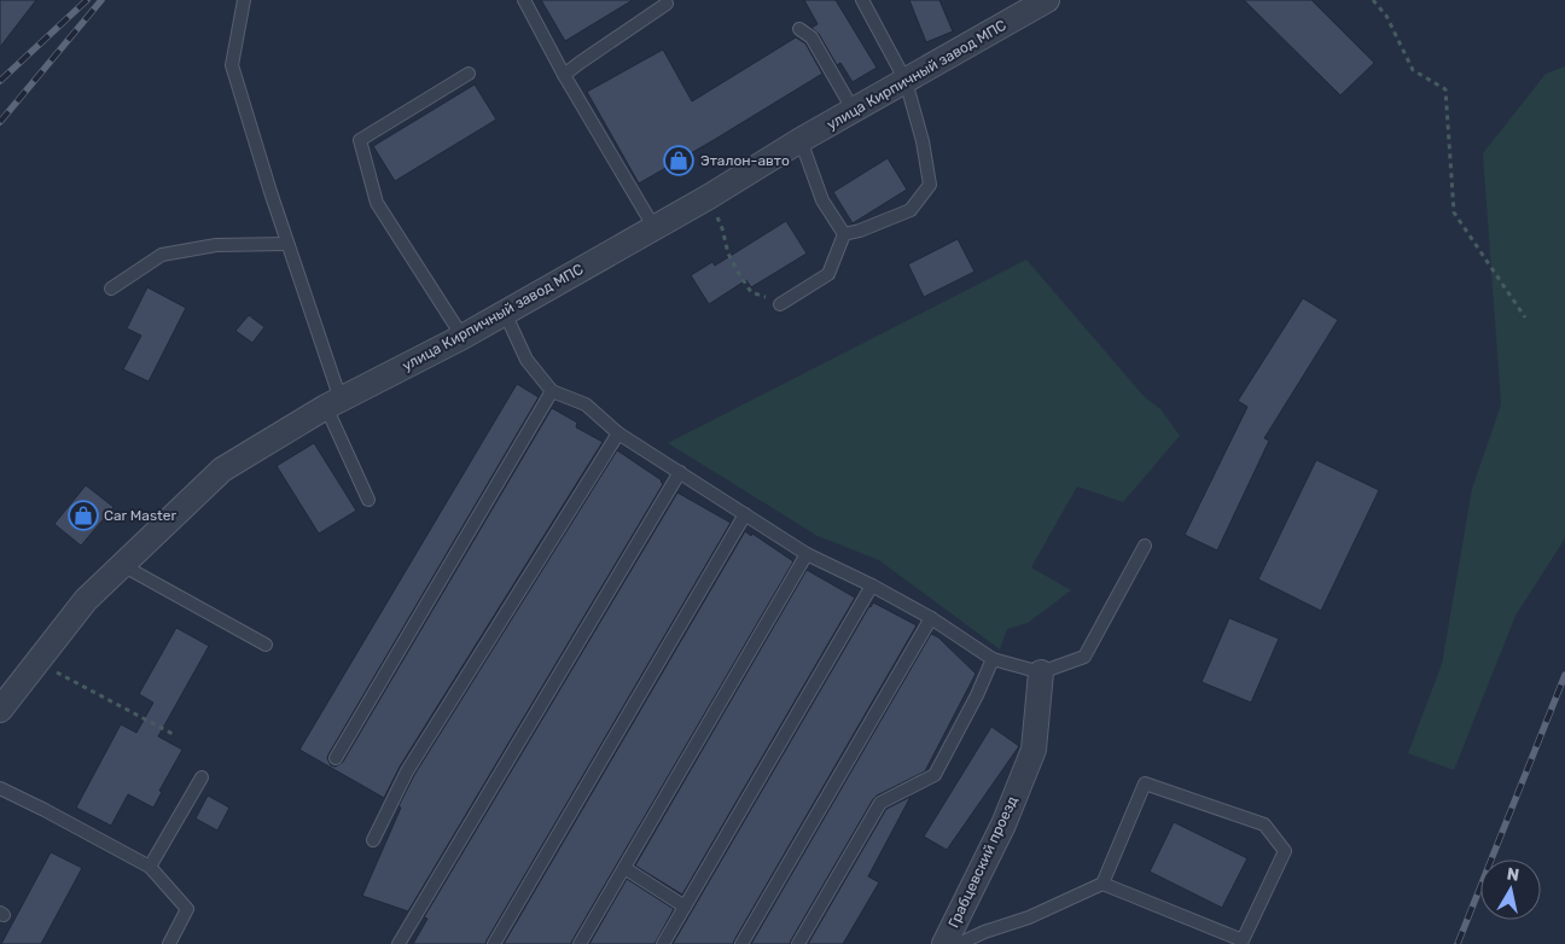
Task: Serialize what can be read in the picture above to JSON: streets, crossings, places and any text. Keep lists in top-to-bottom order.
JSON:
{
  "streets": {
    "street": ["улица Кирпичный завод МПС", "Грабцевский проезд"]
  },
  "places": {
    "shop": ["Эталон-авто", "Car Master"]
  },
  "north": "top"
}
